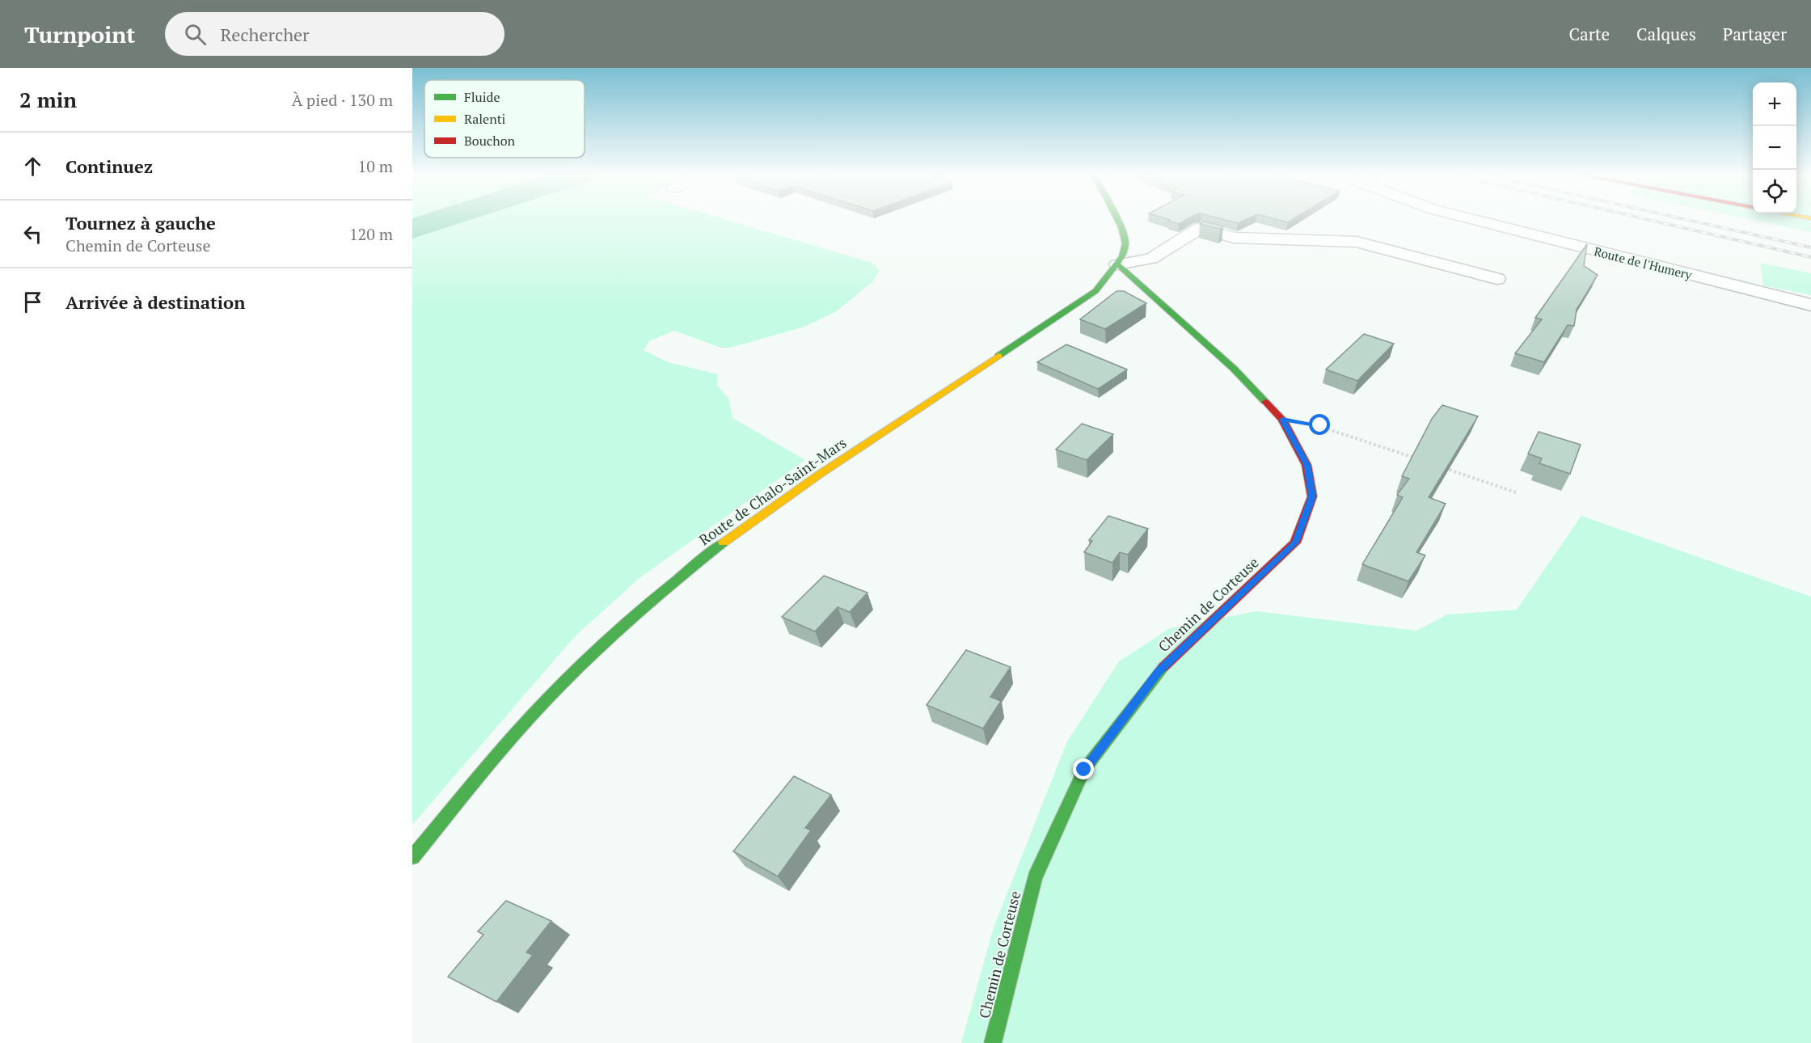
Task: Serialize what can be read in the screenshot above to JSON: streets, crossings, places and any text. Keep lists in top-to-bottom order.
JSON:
{
  "streets": {
    "main road": ["Route de Chalo-Saint-Mars", "Chemin de Corteuse"],
    "street": ["Route de l'Humery"]
  },
  "crossings": [
    ["Route de Chalo-Saint-Mars", "Chemin de Corteuse"]
  ],
  "legend": ["Fluide", "Ralenti", "Bouchon"],
  "page": {
    "header": "Turnpoint",
    "search": "Rechercher",
    "nav": ["Carte", "Calques", "Partager"],
    "heading": ["2 min", "À pied · 130 m"],
    "map_buttons": ["+", "−"],
    "list": [
      ["Continuez", "10 m"],
      ["Tournez à gauche", "Chemin de Corteuse", "120 m"],
      "Arrivée à destination"
    ]
  }
}
